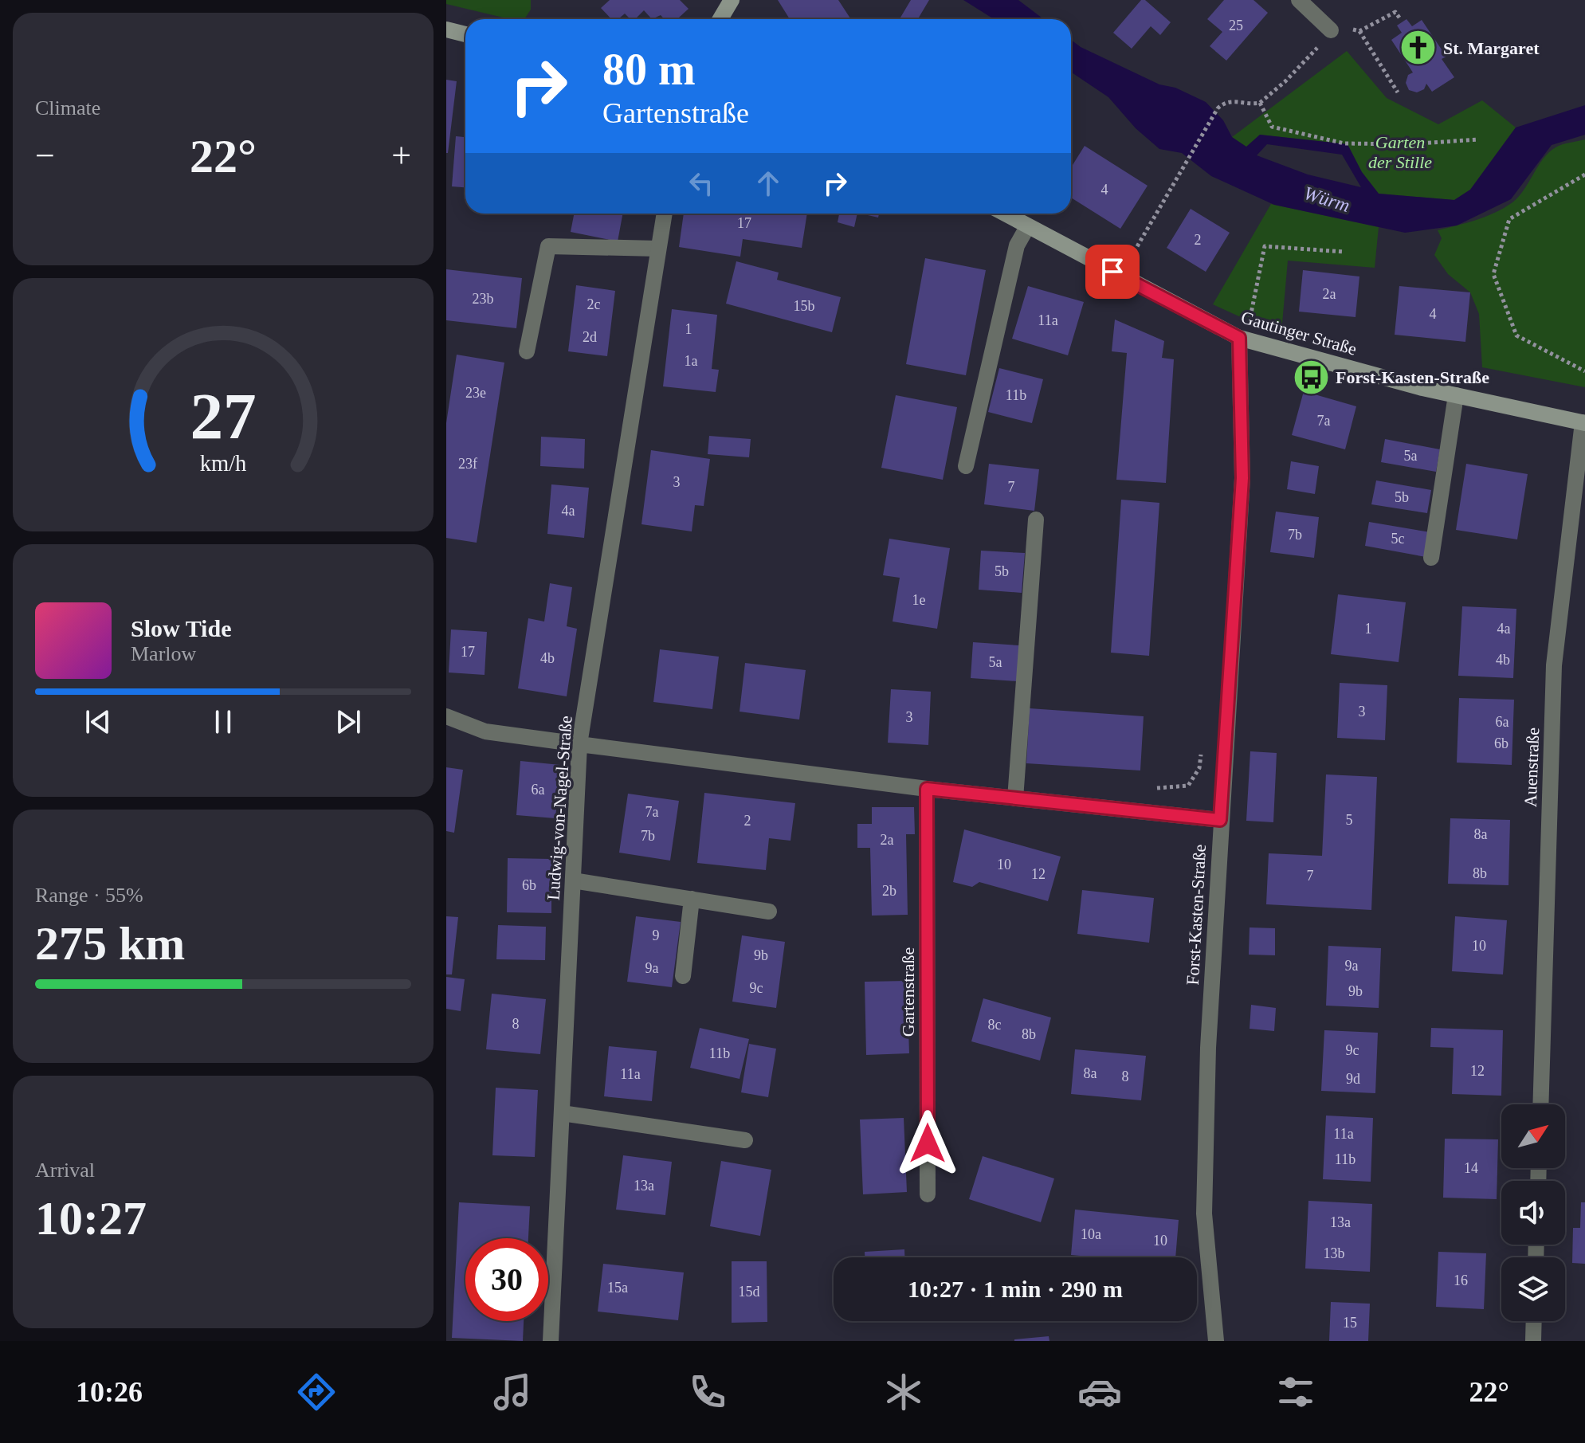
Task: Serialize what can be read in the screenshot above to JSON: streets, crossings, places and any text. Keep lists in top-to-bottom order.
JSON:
{
  "streets": {
    "main road": ["Gautinger Straße"],
    "street": [
      "Auenstraße",
      "Ludwig-von-Nagel-Straße",
      "Forst-Kasten-Straße",
      "Gartenstraße"
    ]
  },
  "crossings": [
    ["Gautinger Straße", "Auenstraße"],
    ["Gautinger Straße", "Forst-Kasten-Straße"]
  ],
  "water": ["Würm"],
  "parks": ["Garten der Stille"],
  "places": {
    "church": ["St. Margaret"],
    "bus stop": ["Forst-Kasten-Straße"]
  },
  "house_numbers": [
    "25",
    "4",
    "17",
    "2",
    "2a",
    "23b",
    "2c",
    "15b",
    "4",
    "11a",
    "1",
    "2d",
    "1a",
    "23e",
    "11b",
    "7a",
    "5a",
    "23f",
    "3",
    "7",
    "5b",
    "4a",
    "7b",
    "5c",
    "5b",
    "1e",
    "1",
    "4a",
    "17",
    "4b",
    "4b",
    "5a",
    "3",
    "3",
    "6a",
    "6b",
    "6a",
    "7a",
    "5",
    "2",
    "8a",
    "7b",
    "2a",
    "10",
    "8b",
    "12",
    "7",
    "6b",
    "2b",
    "9",
    "10",
    "9b",
    "9a",
    "9a",
    "9c",
    "9b",
    "8",
    "8c",
    "8b",
    "9c",
    "11b",
    "12",
    "8a",
    "11a",
    "8",
    "9d",
    "11a",
    "11b",
    "14",
    "13a",
    "13a",
    "10a",
    "10",
    "13b",
    "16",
    "15a",
    "15d",
    "15"
  ],
  "north": "top right",
  "page": {
    "tile": [
      "Climate",
      ["Range · 55%", "275 km"],
      ["Arrival", "10:27"]
    ],
    "turn": ["80 m", "Gartenstraße"],
    "heat": ["−", "22°", "+"],
    "song": ["Slow Tide", "Marlow"],
    "limit": "30",
    "trip": "10:27 · 1 min · 290 m",
    "tabs": ["10:26", "22°"],
    "gauge": ["27", "km/h"]
  }
}
